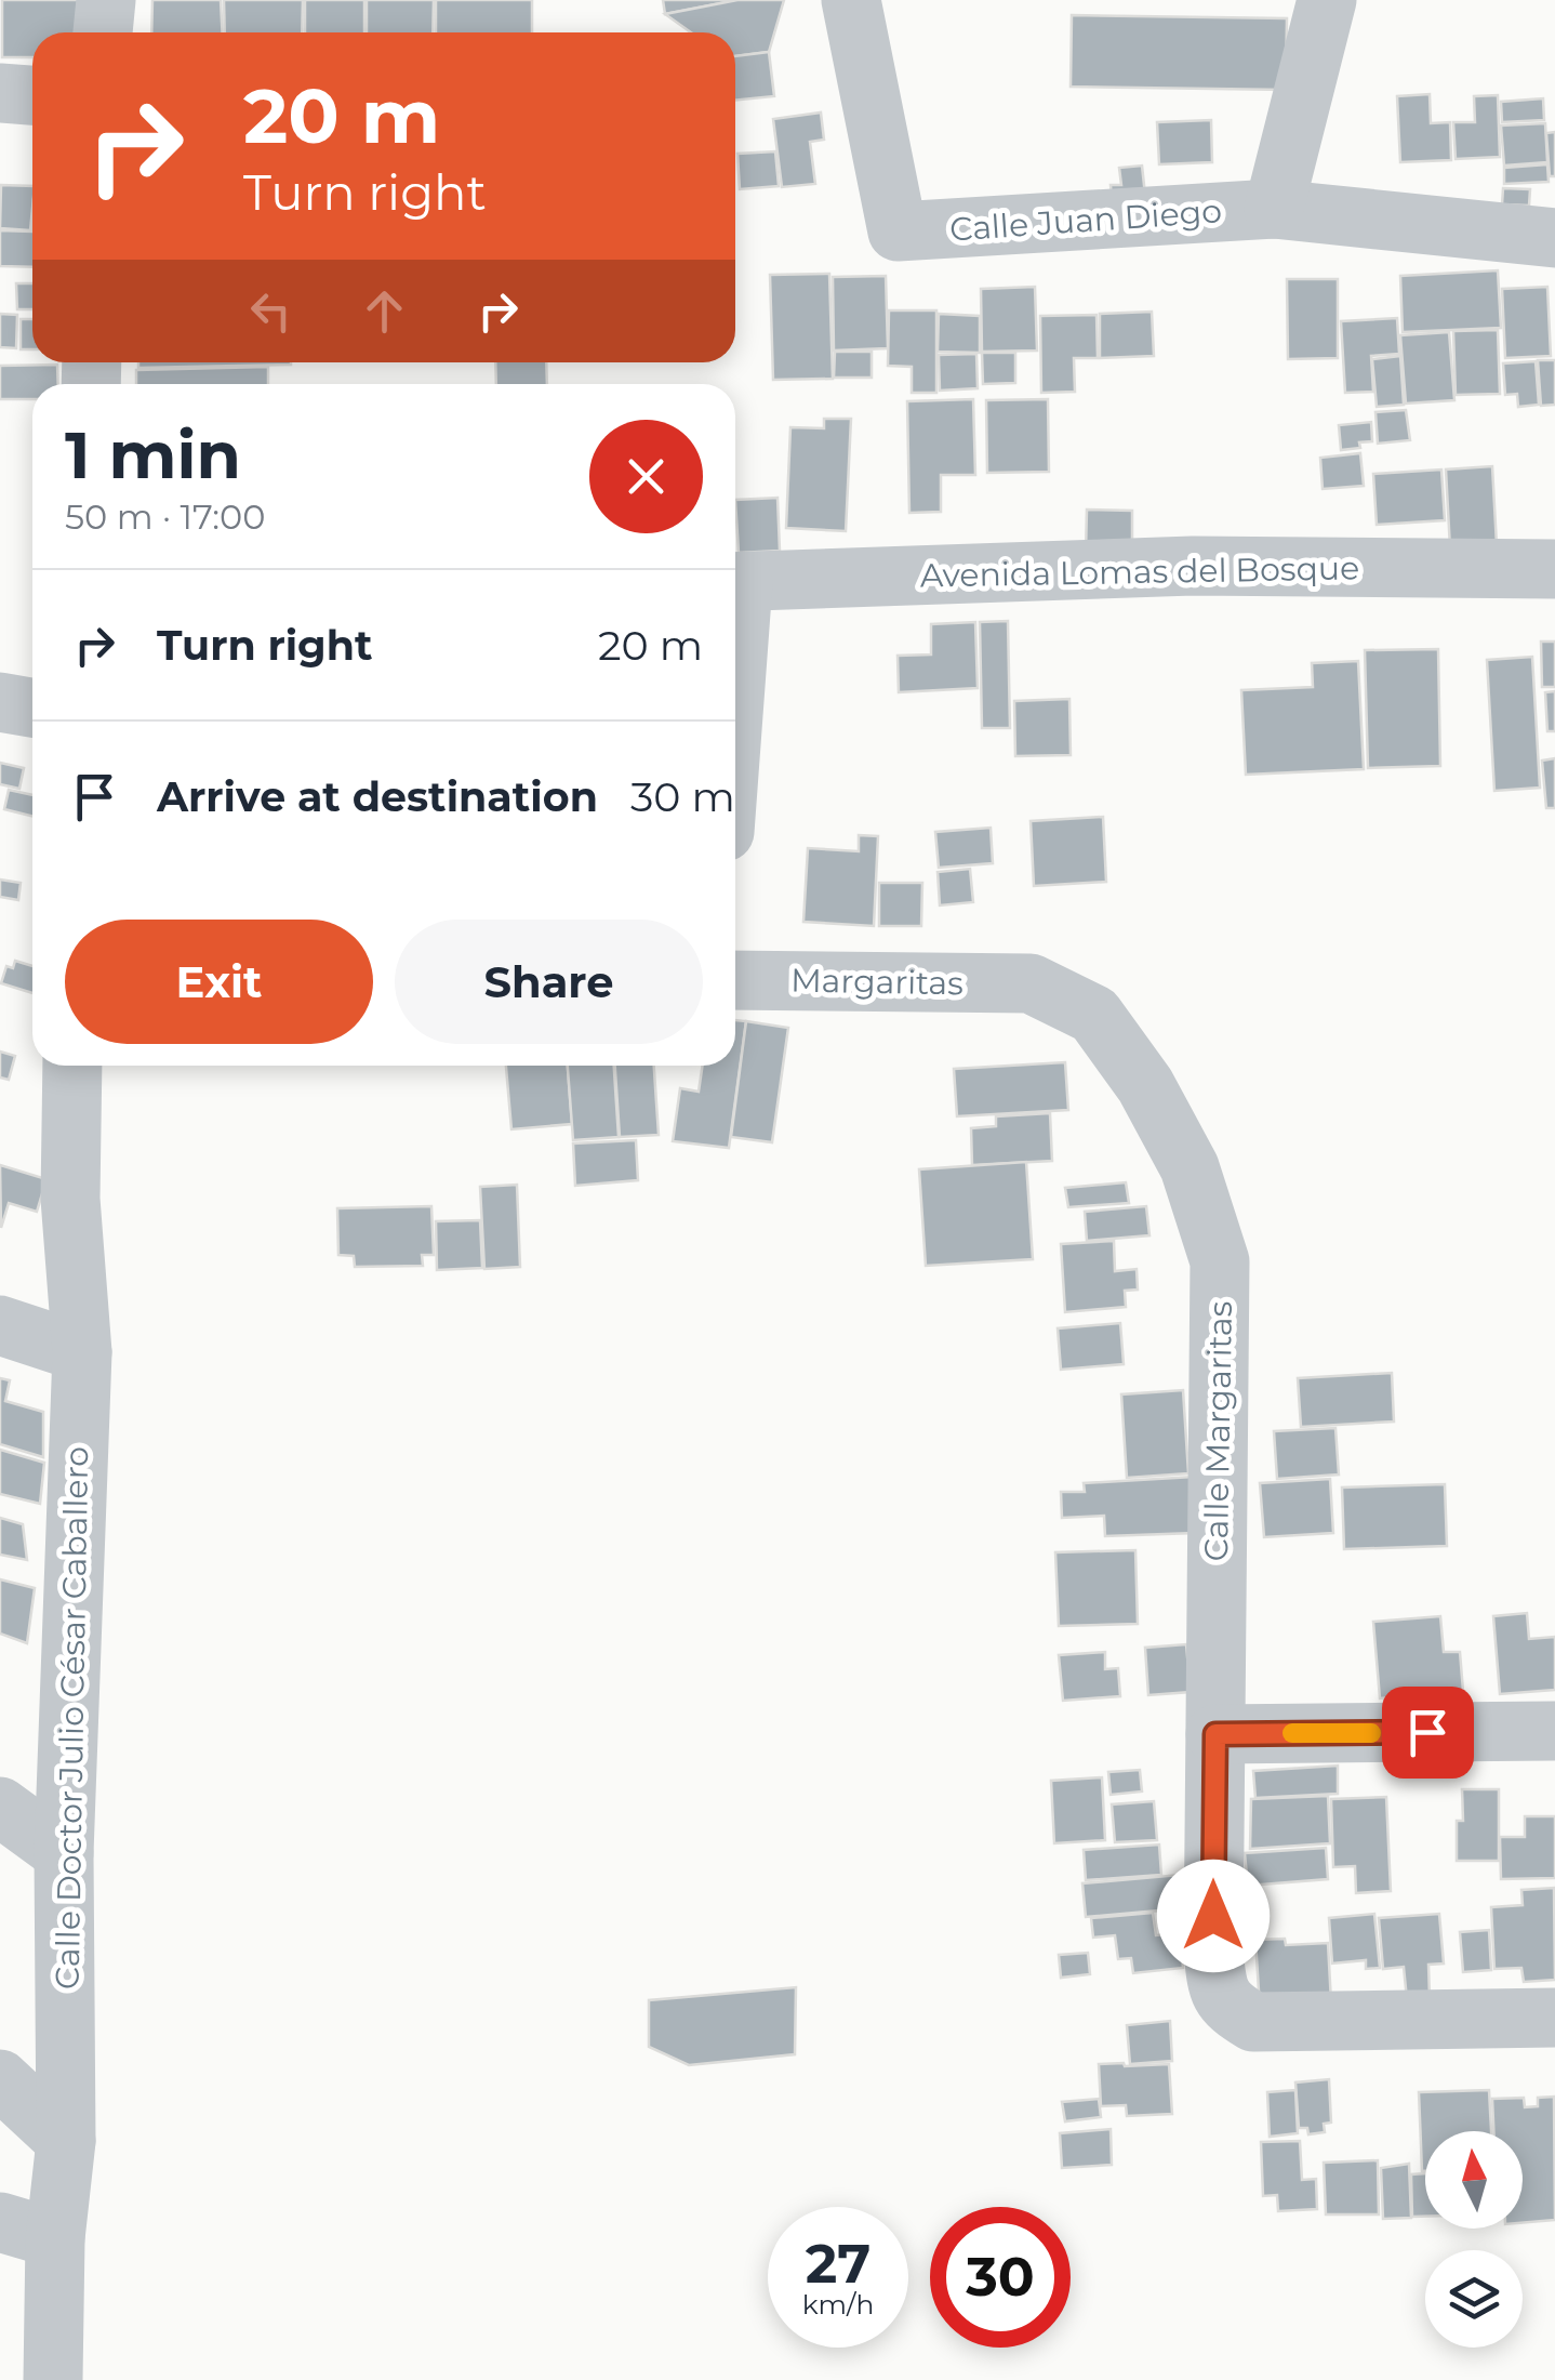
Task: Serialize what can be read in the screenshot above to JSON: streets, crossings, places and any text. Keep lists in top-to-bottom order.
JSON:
{
  "streets": {
    "street": [
      "Calle Juan Diego",
      "Avenida Lomas del Bosque",
      "Margaritas",
      "Calle Margaritas",
      "Calle Doctor Julio César Caballero"
    ]
  },
  "crossings": [
    ["Margaritas", "Calle Margaritas"]
  ],
  "north": "top",
  "page": {
    "turn": ["20 m", "Turn right"],
    "heading": ["1 min", "50 m · 17:00"],
    "list": [
      {
        "name": "Turn right",
        "value": "20 m"
      },
      {
        "name": "Arrive at destination",
        "value": "30 m"
      }
    ],
    "buttons": ["Exit", "Share"],
    "speed": "27 km/h",
    "limit": "30"
  }
}
